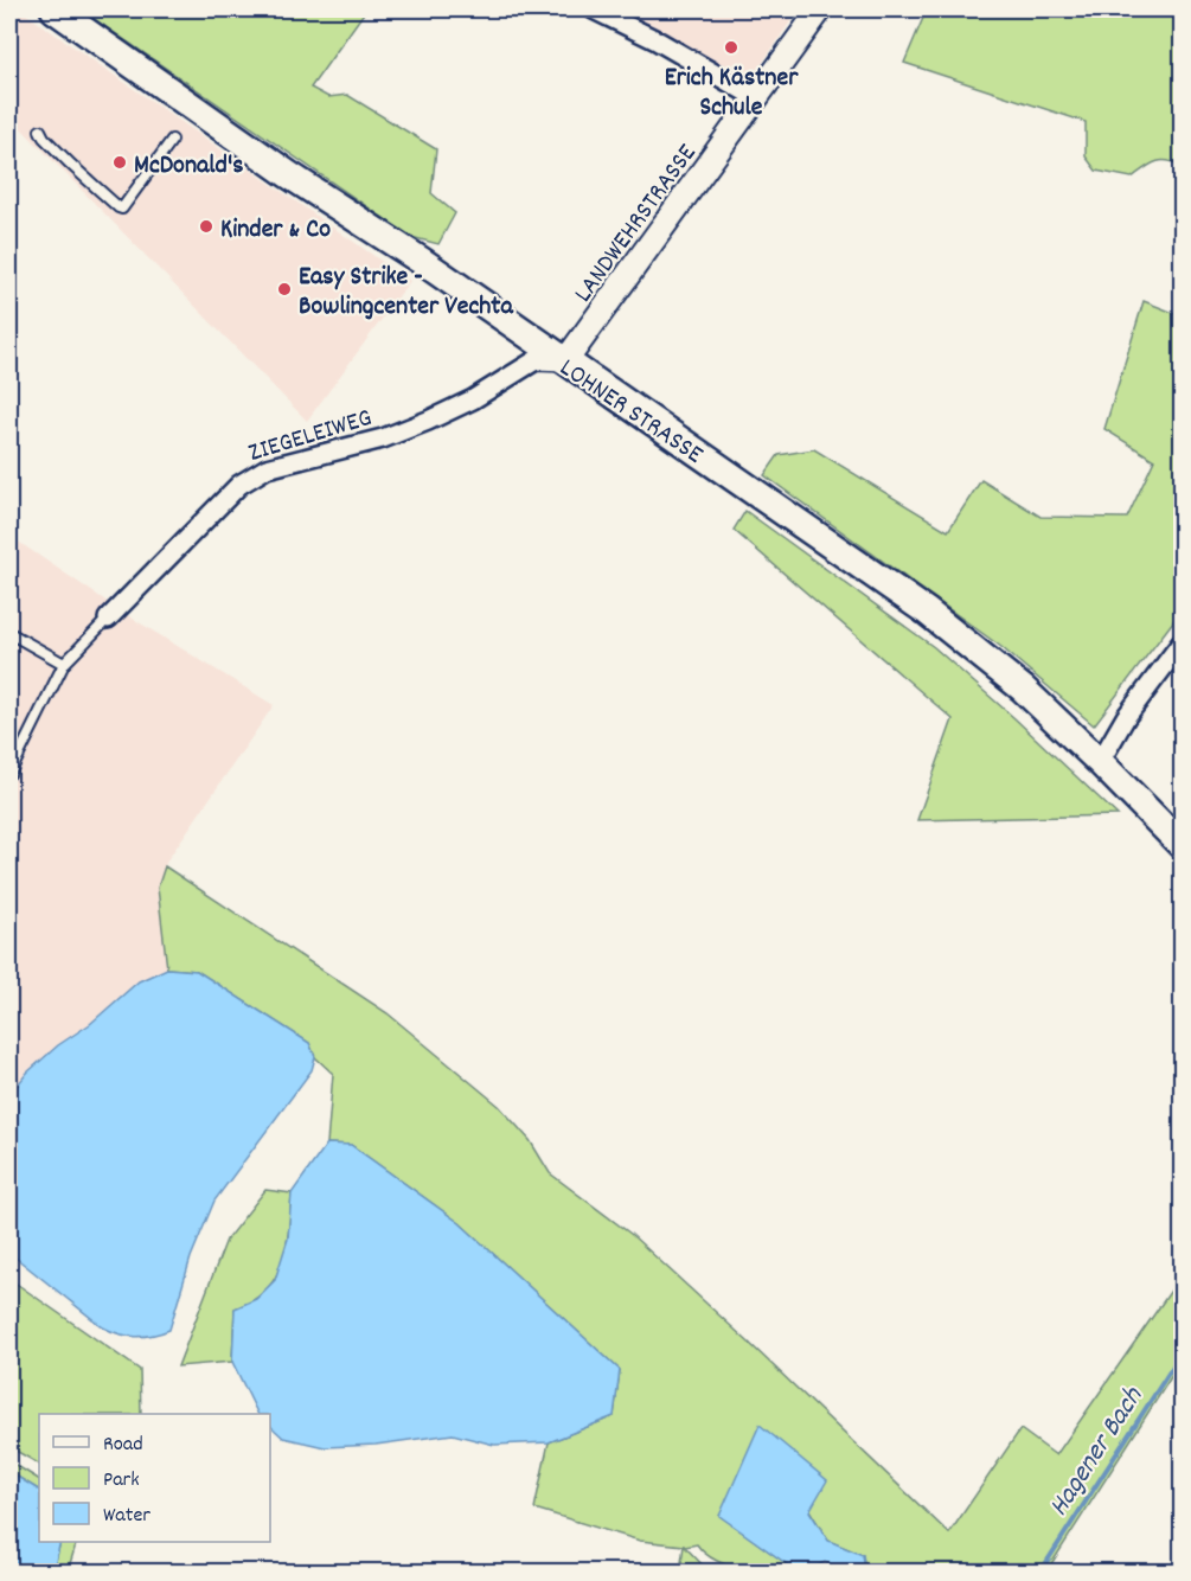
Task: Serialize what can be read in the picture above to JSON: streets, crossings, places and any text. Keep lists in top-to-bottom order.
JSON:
{
  "streets": {
    "main road": ["LOHNER STRASSE"],
    "street": ["LANDWEHRSTRASSE", "ZIEGELEIWEG"]
  },
  "crossings": [
    ["LANDWEHRSTRASSE", "LOHNER STRASSE"],
    ["LANDWEHRSTRASSE", "ZIEGELEIWEG"],
    ["LOHNER STRASSE", "ZIEGELEIWEG"]
  ],
  "water": ["Hagener Bach"],
  "places": [
    "Erich Kästner Schule",
    "McDonald's",
    "Kinder & Co",
    "Easy Strike - Bowlingcenter Vechta"
  ],
  "legend": ["Road", "Park", "Water"]
}
